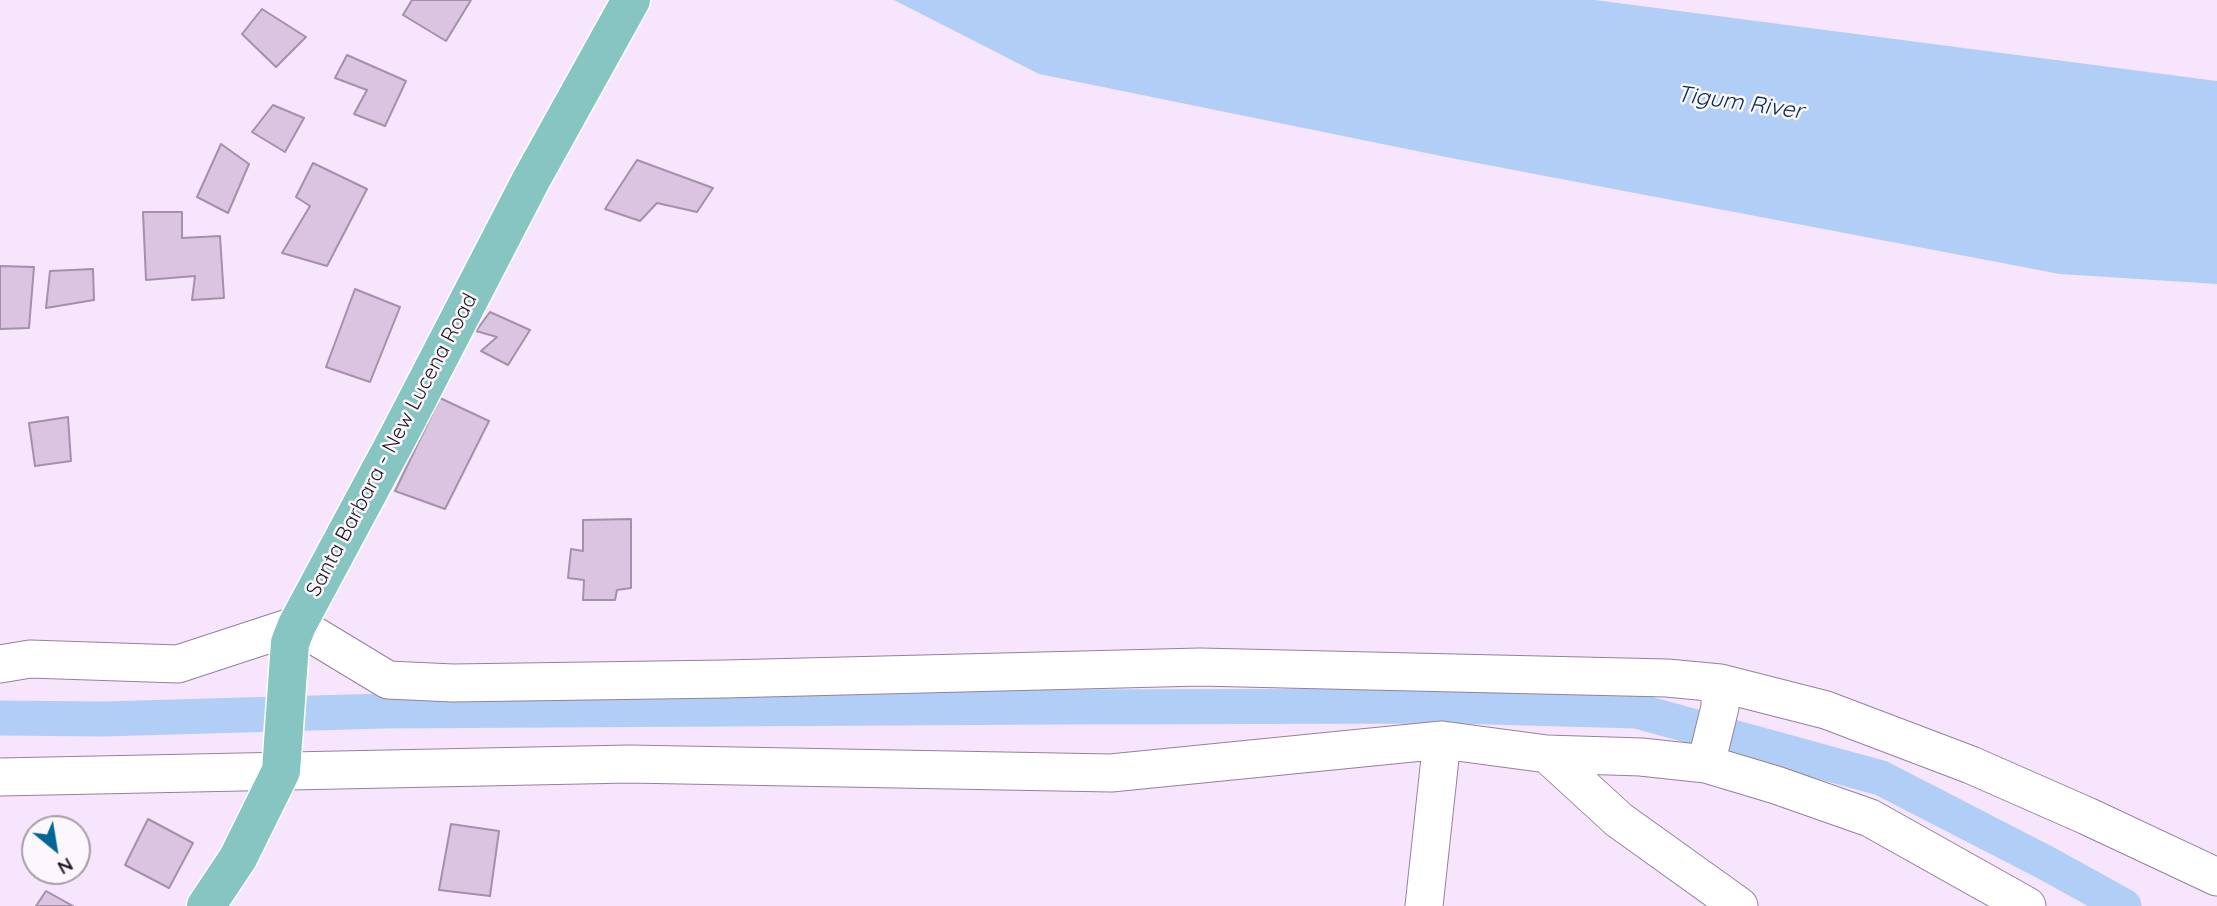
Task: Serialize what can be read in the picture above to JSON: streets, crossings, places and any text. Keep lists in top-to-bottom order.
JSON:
{
  "streets": {
    "main road": ["Santa Barbara - New Lucena Road"]
  },
  "water": ["Tigum River"],
  "north": "bottom right"
}
